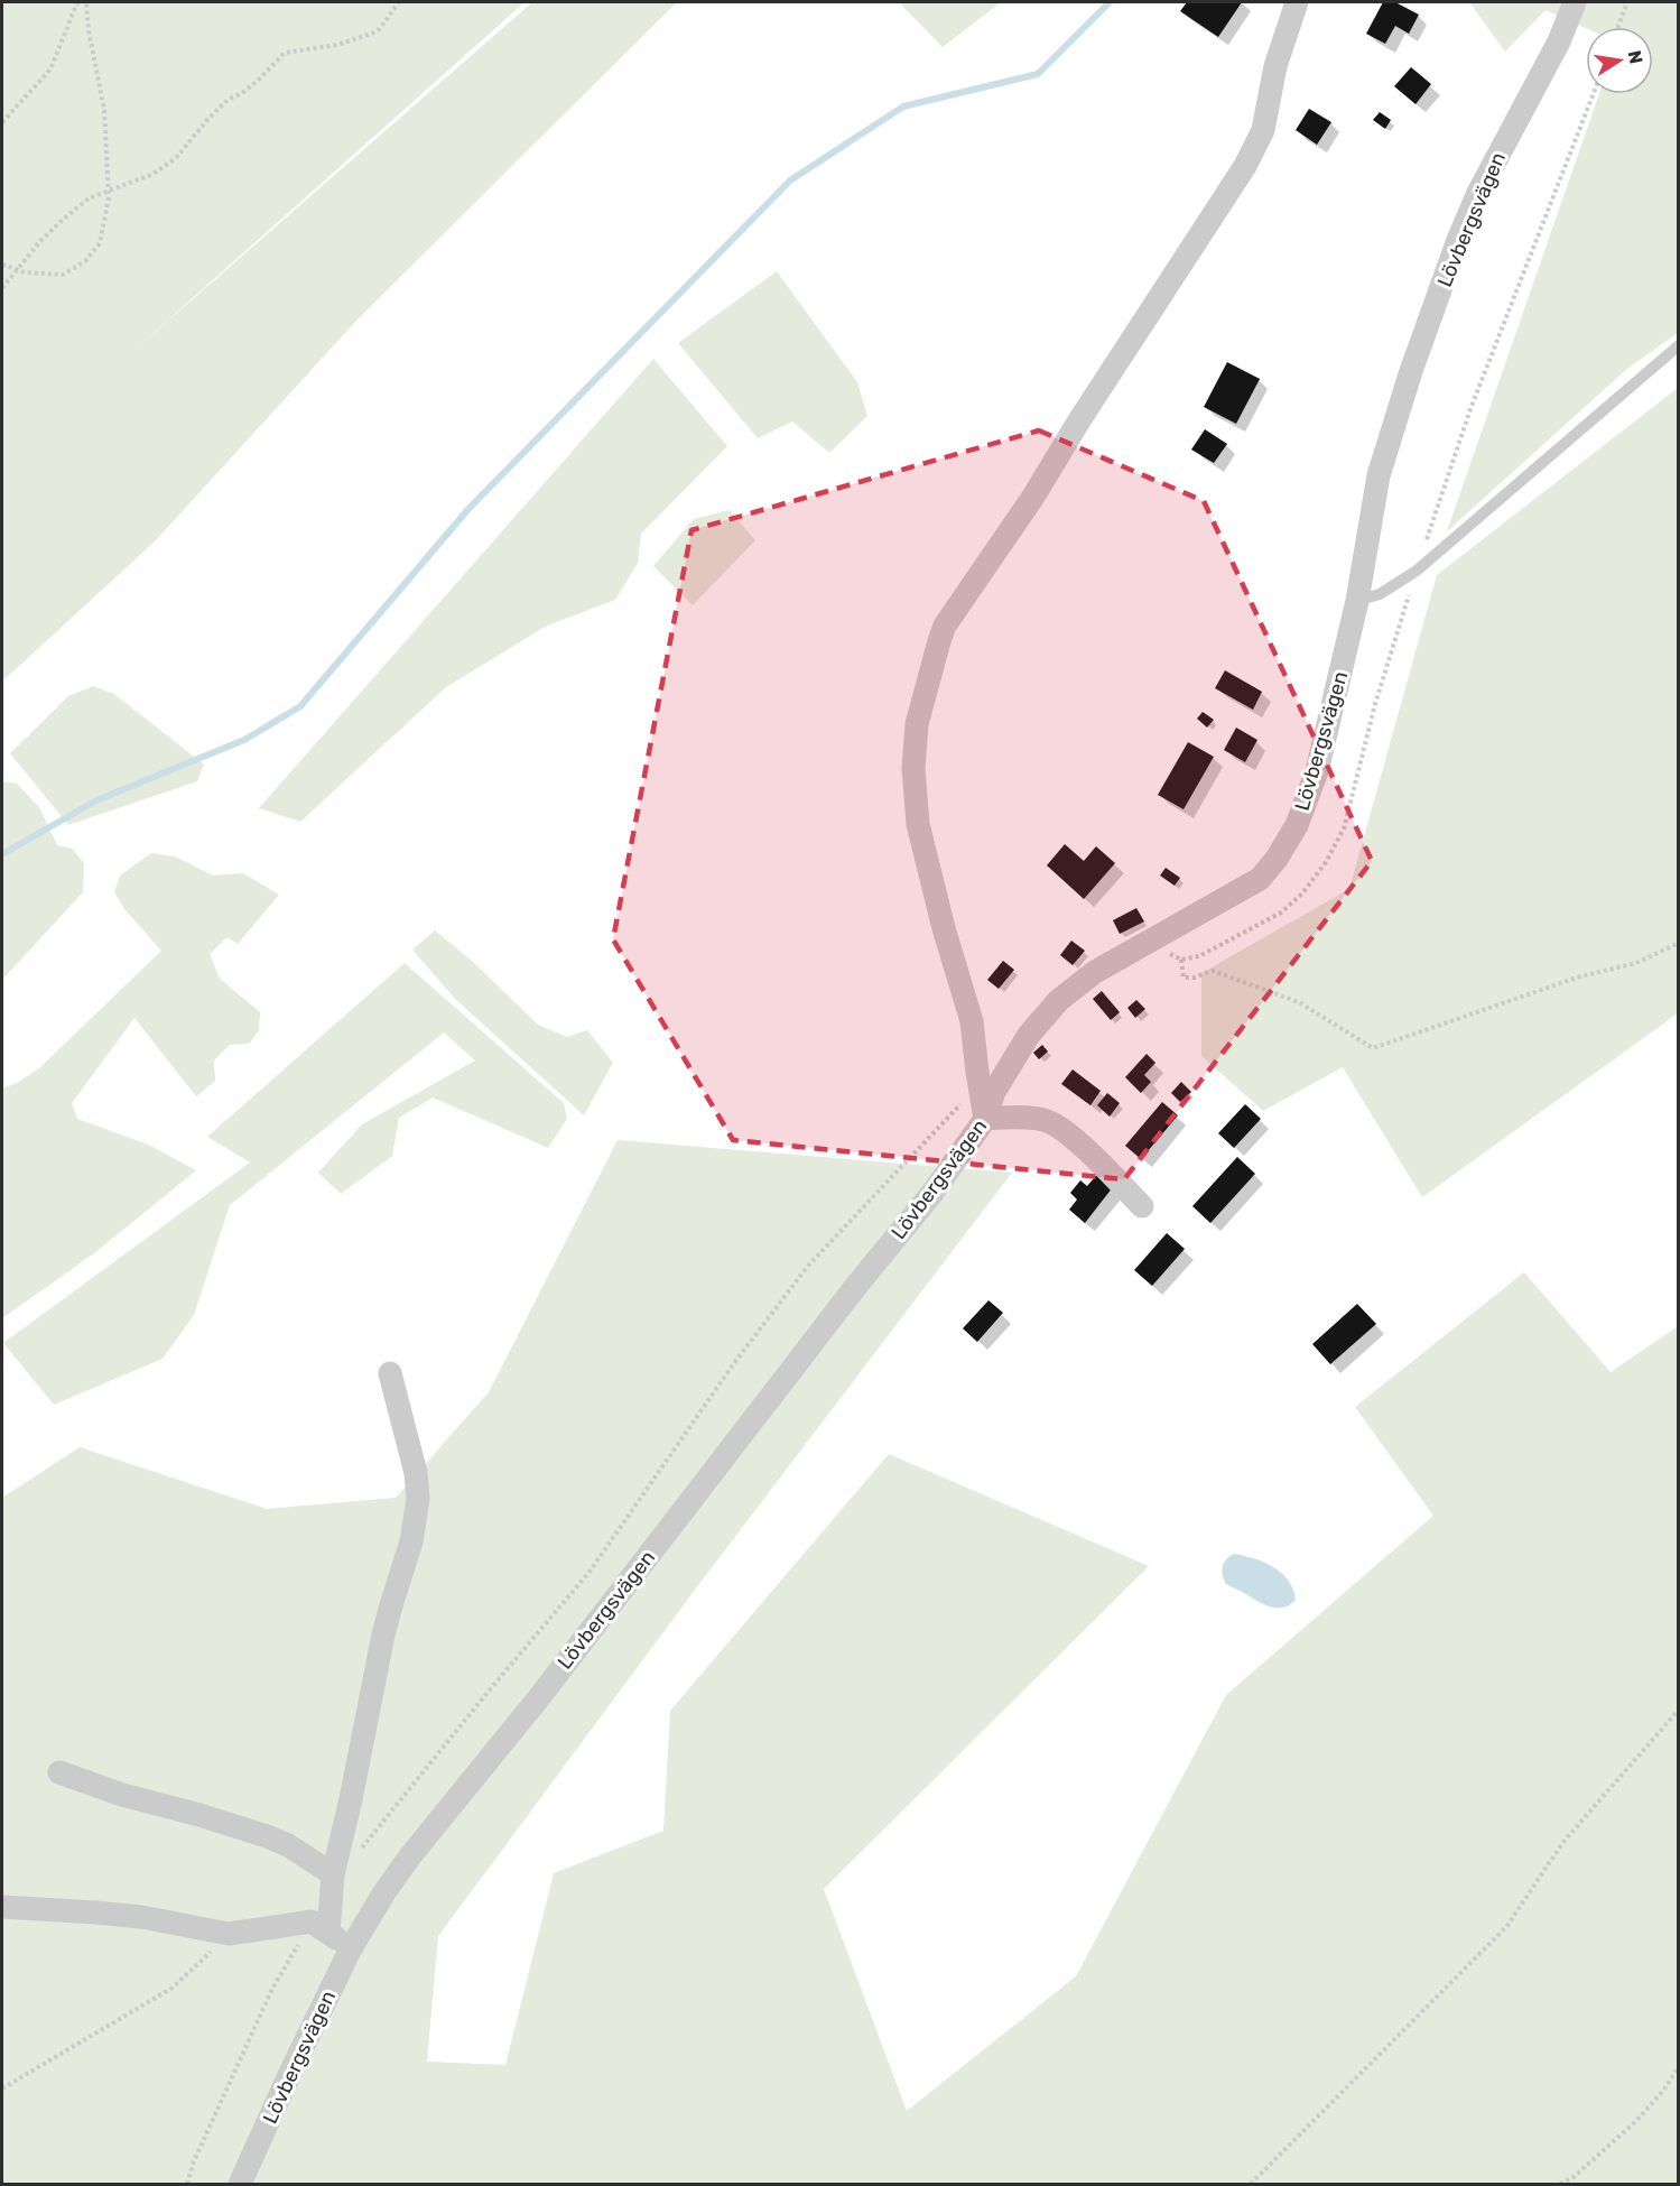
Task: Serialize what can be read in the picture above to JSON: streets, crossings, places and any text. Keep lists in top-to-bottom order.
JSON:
{
  "streets": {
    "street": ["Lövbergsvägen"]
  },
  "north": "right"
}
